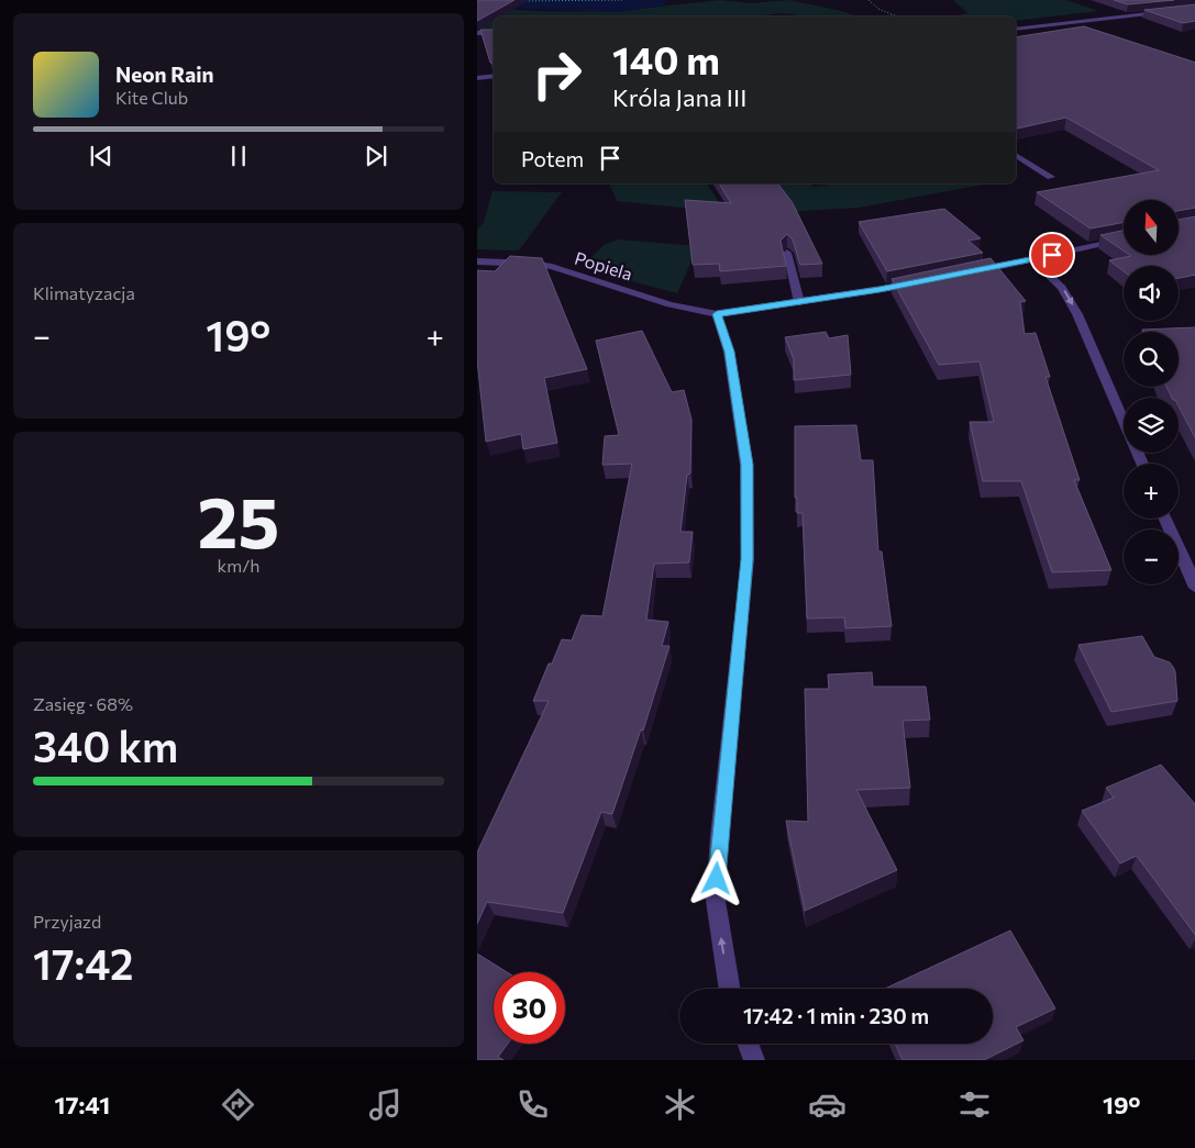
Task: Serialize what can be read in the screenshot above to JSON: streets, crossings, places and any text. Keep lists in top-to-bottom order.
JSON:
{
  "streets": {
    "street": ["Popiela"]
  },
  "north": "top",
  "page": {
    "turn": ["140 m", "Króla Jana III"],
    "song": ["Neon Rain", "Kite Club"],
    "then": "Potem",
    "map_buttons": ["+", "−"],
    "tile": [
      "Klimatyzacja",
      ["25", "km/h"],
      ["Zasięg · 68%", "340 km"],
      ["Przyjazd", "17:42"]
    ],
    "heat": ["−", "19°", "+"],
    "limit": "30",
    "trip": "17:42 · 1 min · 230 m",
    "tabs": ["17:41", "19°"]
  }
}
